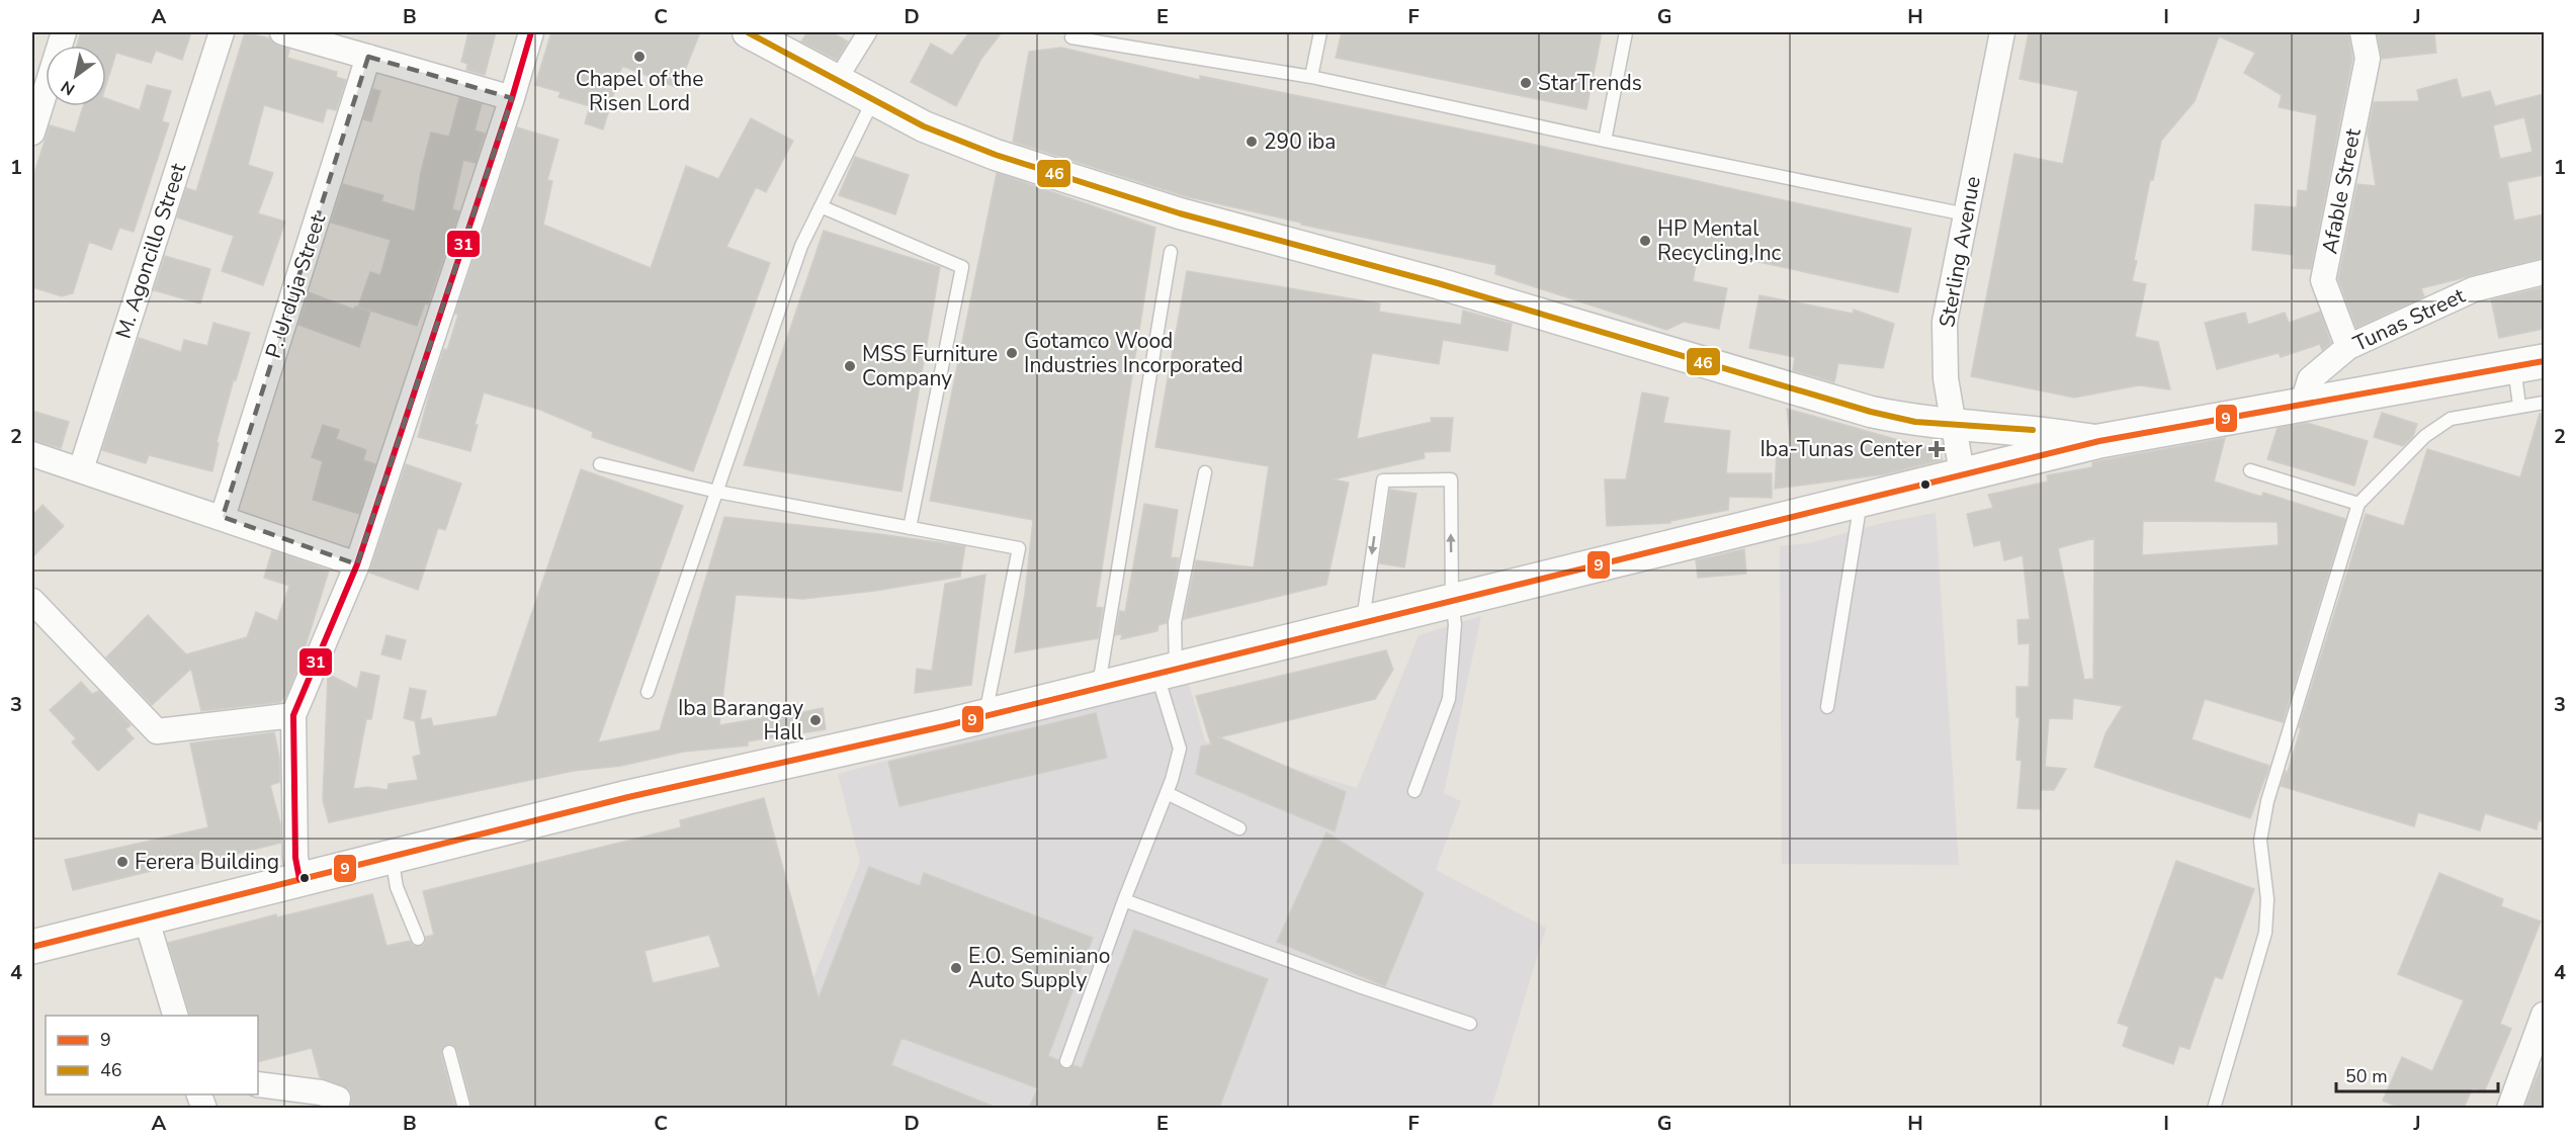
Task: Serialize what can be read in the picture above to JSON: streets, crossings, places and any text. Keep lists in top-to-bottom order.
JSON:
{
  "streets": {
    "street": [
      "Afable Street",
      "M. Agoncillo Street",
      "Sterling Avenue",
      "P. Urduja Street",
      "Tunas Street"
    ]
  },
  "crossings": [
    ["Afable Street", "Tunas Street"]
  ],
  "places": {
    "other": [
      "Chapel of the Risen Lord",
      "StarTrends",
      "290 iba",
      "HP Mental Recycling,Inc",
      "Gotamco Wood Industries Incorporated",
      "MSS Furniture Company",
      "Iba Barangay Hall",
      "Ferera Building",
      "E.O. Seminiano Auto Supply"
    ],
    "health": ["Iba-Tunas Center"]
  },
  "lines": ["transit line 46", "transit line 31", "transit line 9"],
  "legend": ["9", "46"],
  "scale_bar": "50 m",
  "north": "bottom left",
  "grid": {
    "columns": [
      "A",
      "B",
      "C",
      "D",
      "E",
      "F",
      "G",
      "H",
      "I",
      "J"
    ],
    "rows": [
      "1",
      "2",
      "3",
      "4"
    ]
  }
}
